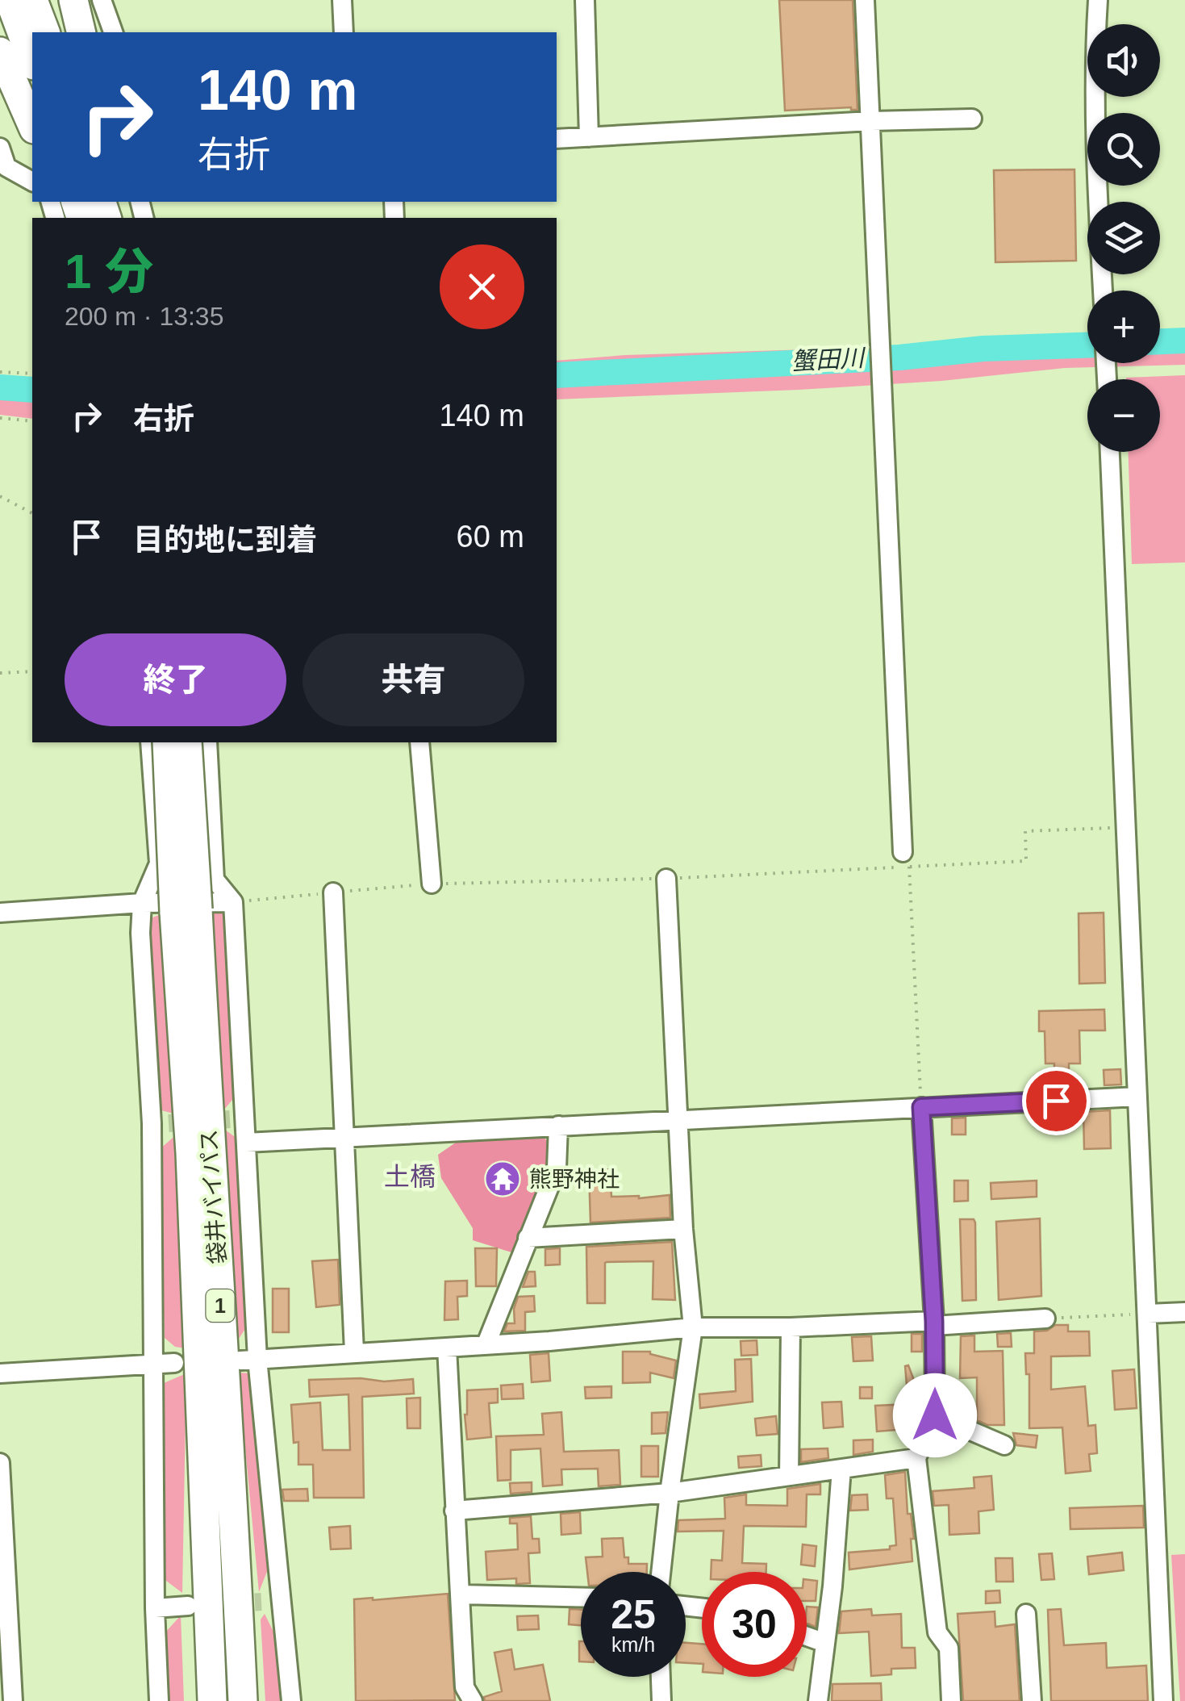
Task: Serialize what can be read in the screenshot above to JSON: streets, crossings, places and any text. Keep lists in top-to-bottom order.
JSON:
{
  "streets": {
    "highway": ["袋井バイパス", "1"]
  },
  "districts": ["土橋"],
  "water": ["蟹田川"],
  "places": {
    "temple": ["熊野神社"]
  },
  "page": {
    "map_buttons": ["+", "−"],
    "turn": ["140 m", "右折"],
    "heading": ["1 分", "200 m · 13:35"],
    "list": [
      {
        "name": "右折",
        "value": "140 m"
      },
      {
        "name": "目的地に到着",
        "value": "60 m"
      }
    ],
    "buttons": ["終了", "共有"],
    "speed": "25 km/h",
    "limit": "30"
  }
}
